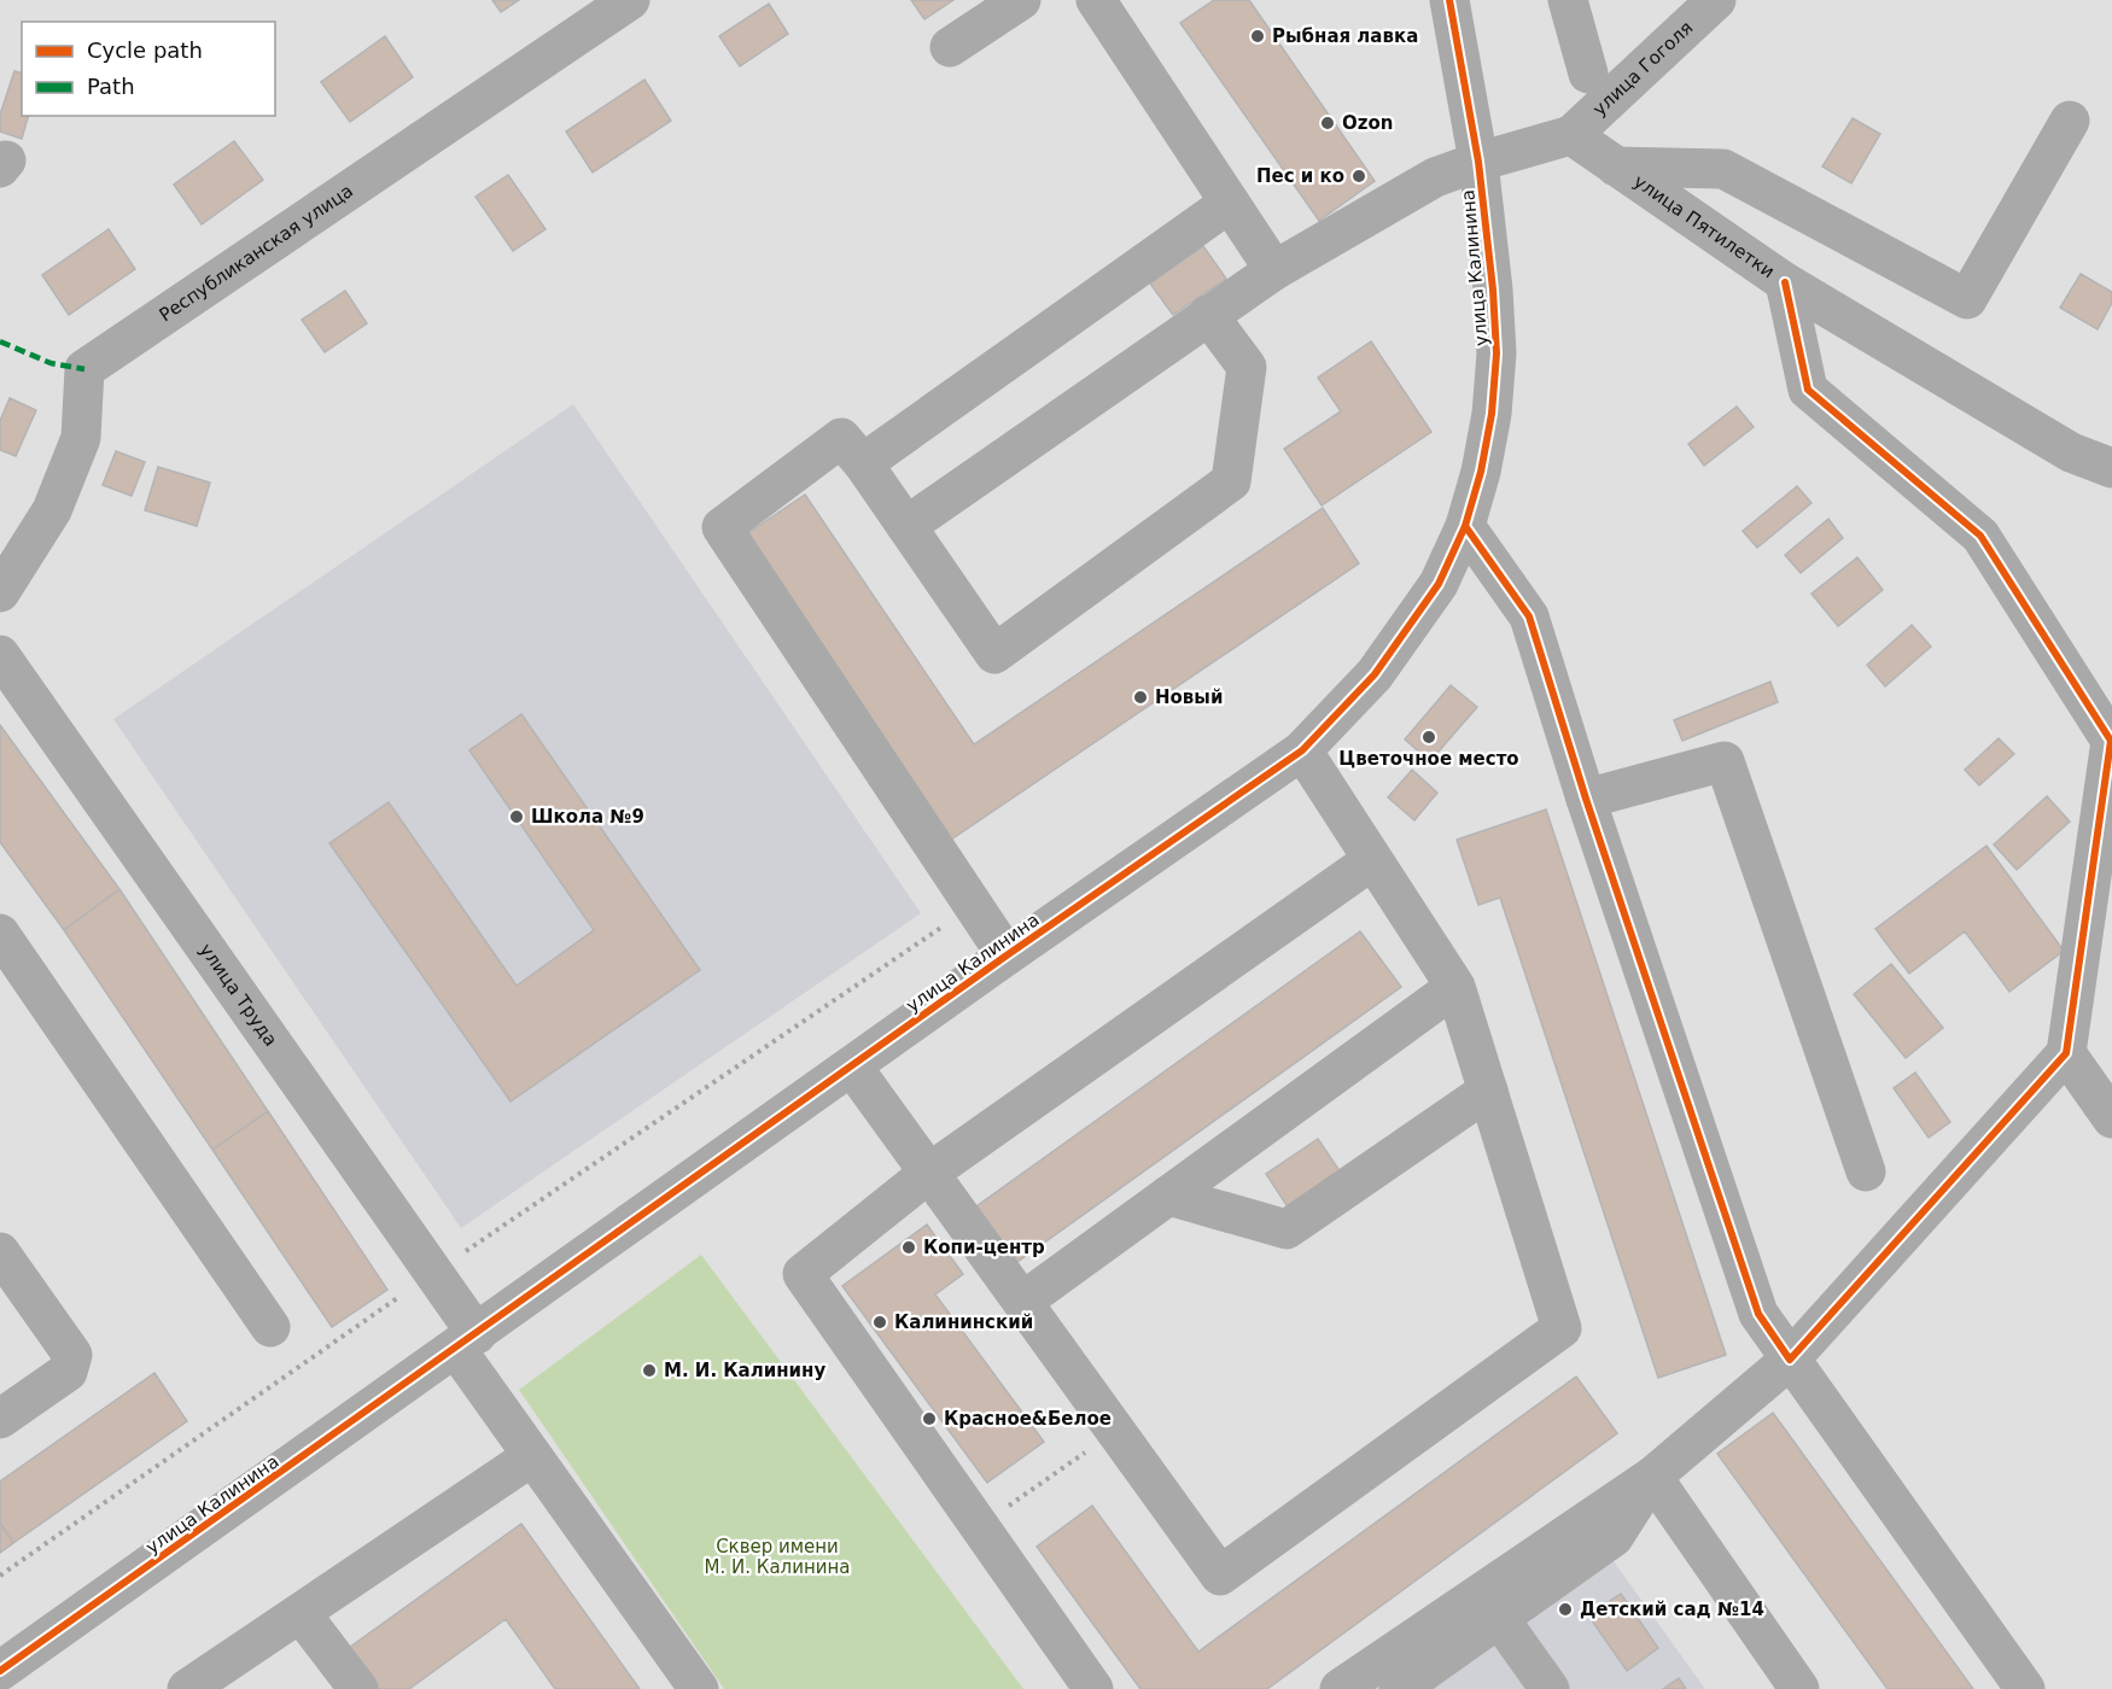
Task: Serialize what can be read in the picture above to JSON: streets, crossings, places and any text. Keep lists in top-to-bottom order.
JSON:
{
  "streets": {
    "street": [
      "улица Гоголя",
      "улица Пятилетки",
      "Республиканская улица",
      "улица Калинина",
      "улица Труда"
    ]
  },
  "crossings": [
    ["улица Гоголя", "улица Пятилетки"],
    ["улица Калинина", "улица Труда"]
  ],
  "parks": ["Сквер имени М. И. Калинина"],
  "places": [
    "Рыбная лавка",
    "Ozon",
    "Пес и ко",
    "Новый",
    "Цветочное место",
    "Школа №9",
    "Копи-центр",
    "Калининский",
    "М. И. Калинину",
    "Красное&Белое",
    "Детский сад №14"
  ],
  "legend": ["Cycle path", "Path"]
}
